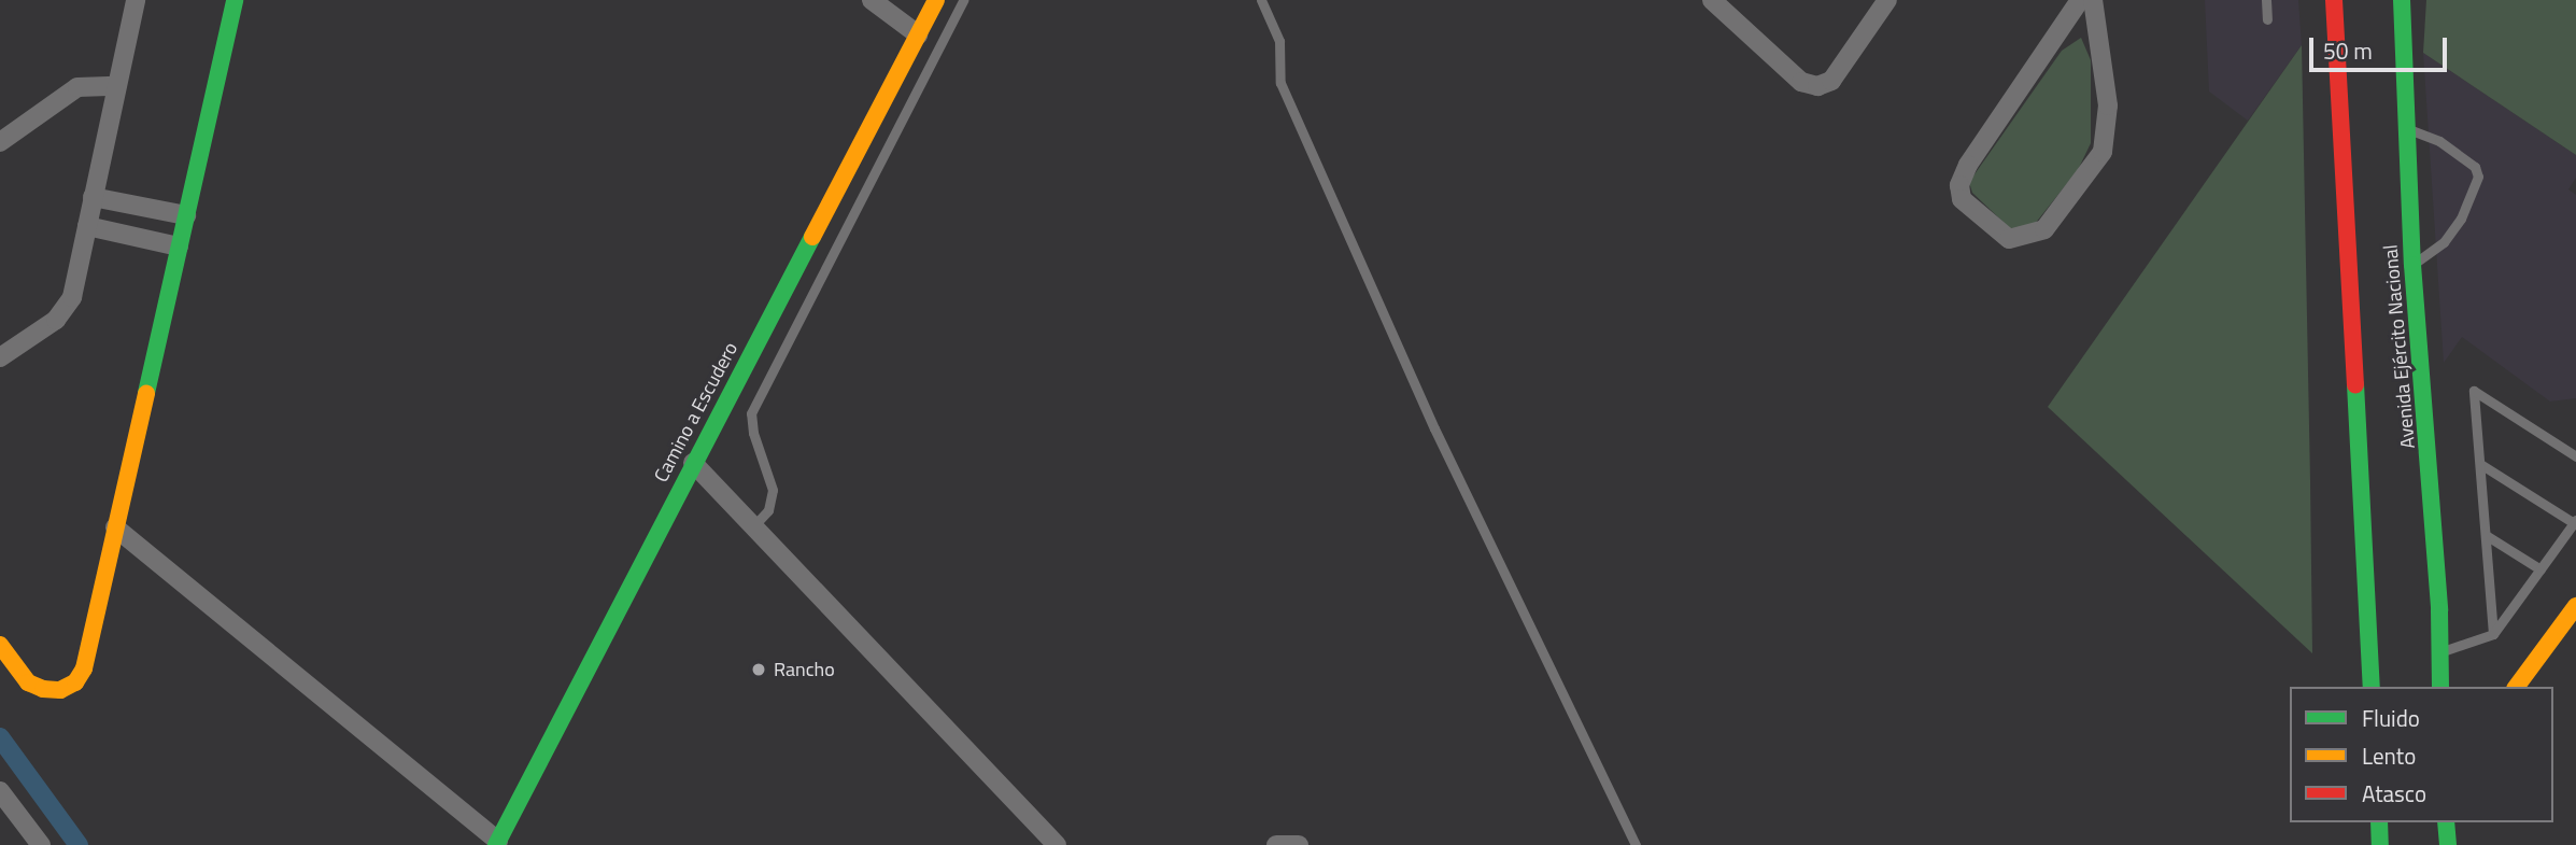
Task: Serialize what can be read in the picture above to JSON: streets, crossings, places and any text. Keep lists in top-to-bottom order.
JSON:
{
  "streets": {
    "street": ["Avenida Ejército Nacional", "Camino a Escudero"]
  },
  "places": ["Rancho"],
  "legend": ["Fluido", "Lento", "Atasco"],
  "scale_bar": "50 m"
}
